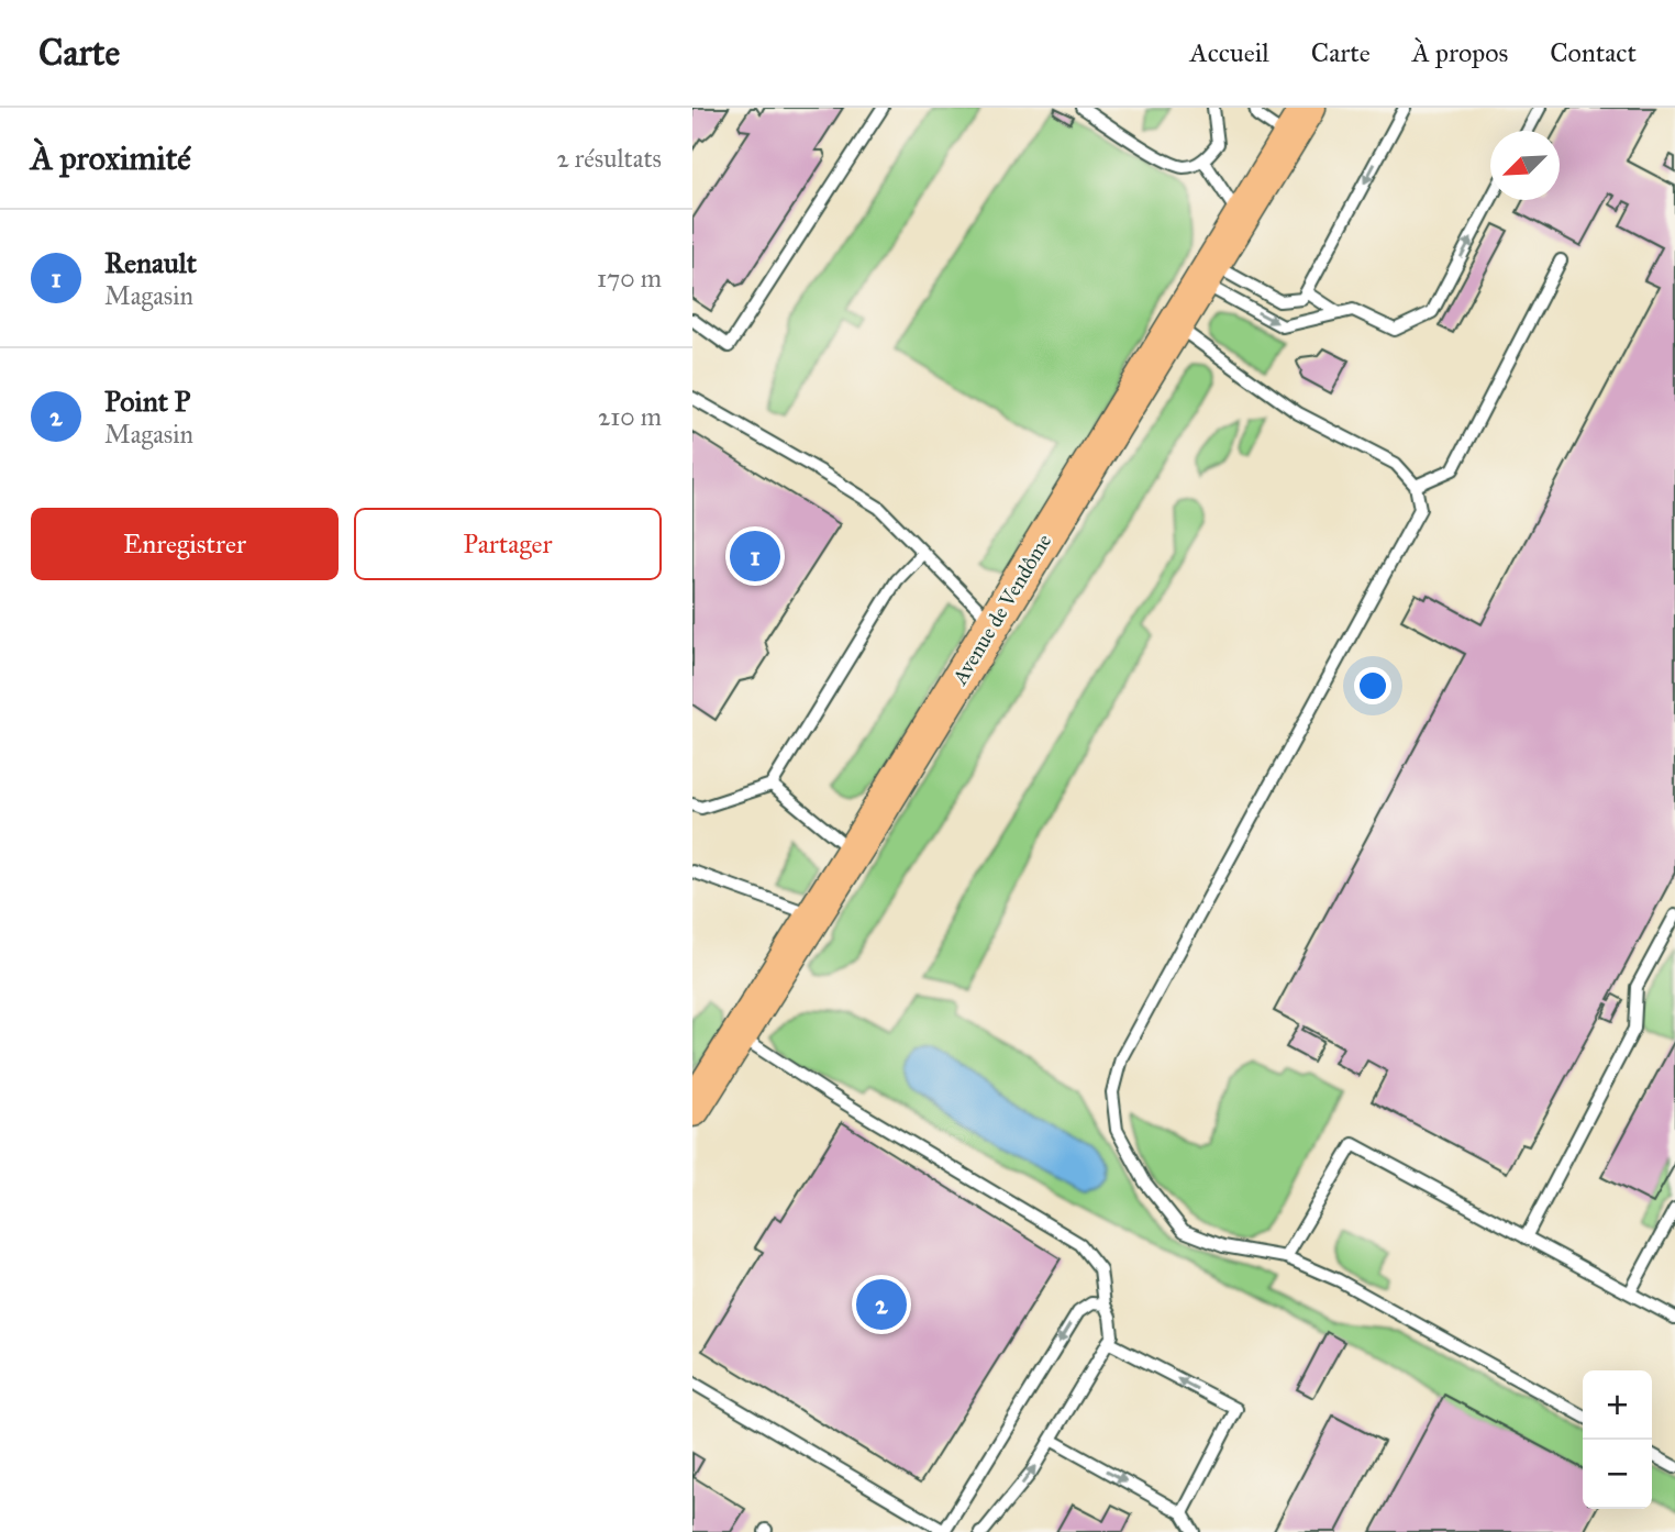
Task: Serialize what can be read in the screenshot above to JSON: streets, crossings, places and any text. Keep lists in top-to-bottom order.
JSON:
{
  "streets": {
    "main road": ["Avenue de Vendôme"]
  },
  "north": "bottom left",
  "page": {
    "header": "Carte",
    "nav": [
      "Accueil",
      "Carte",
      "À propos",
      "Contact"
    ],
    "heading": ["À proximité", "2 résultats"],
    "list": [
      {
        "mark": "1",
        "name": "Renault",
        "note": "Magasin",
        "value": "170 m"
      },
      {
        "mark": "2",
        "name": "Point P",
        "note": "Magasin",
        "value": "210 m"
      }
    ],
    "buttons": ["Enregistrer", "Partager"],
    "pins": ["1", "2"],
    "map_buttons": ["+", "−"]
  }
}
